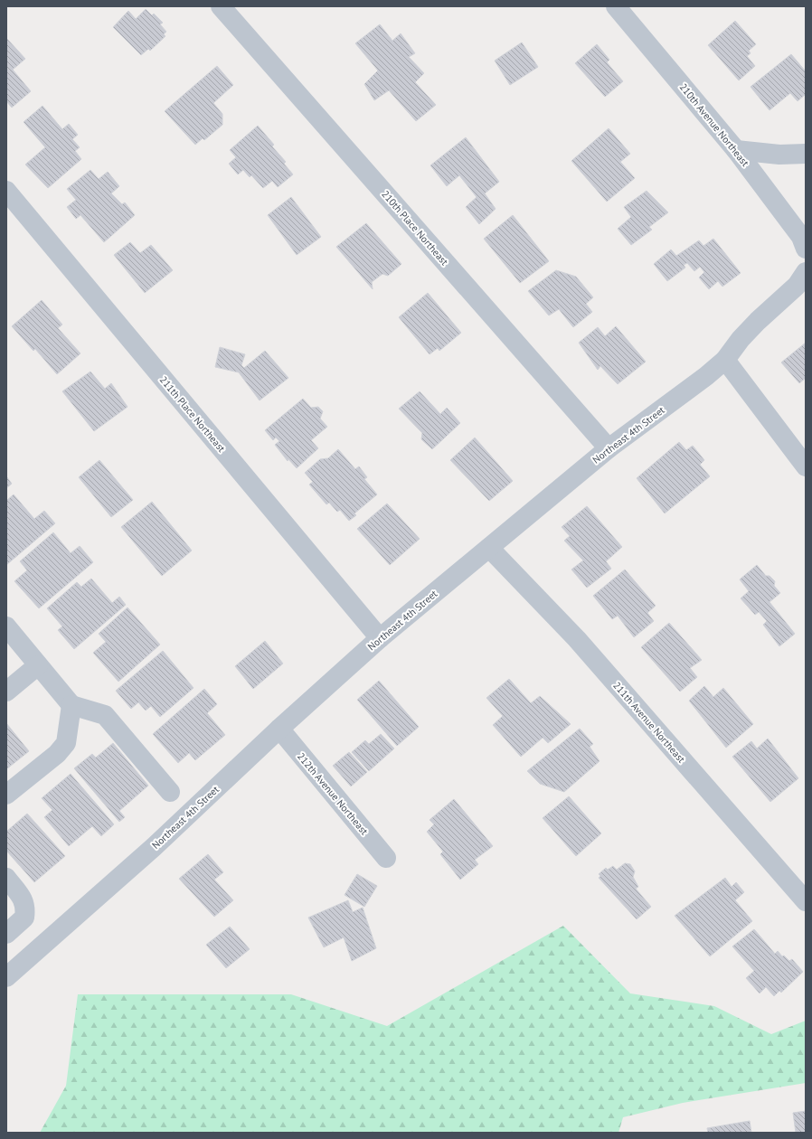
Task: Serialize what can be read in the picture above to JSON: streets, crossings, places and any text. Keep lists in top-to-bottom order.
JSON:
{
  "streets": {
    "street": [
      "210th Avenue Northeast",
      "210th Place Northeast",
      "211th Place Northeast",
      "Northeast 4th Street",
      "211th Avenue Northeast",
      "212th Avenue Northeast"
    ]
  },
  "crossings": [
    ["210th Place Northeast", "Northeast 4th Street"],
    ["211th Place Northeast", "Northeast 4th Street"],
    ["Northeast 4th Street", "211th Avenue Northeast"],
    ["Northeast 4th Street", "212th Avenue Northeast"]
  ]
}
